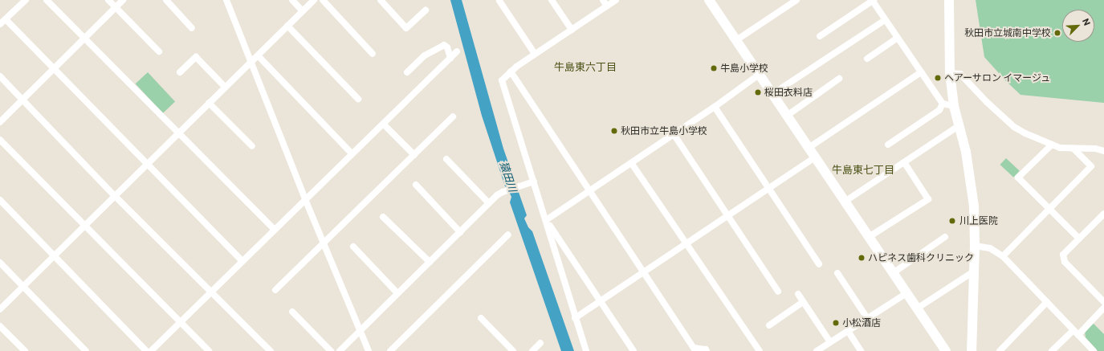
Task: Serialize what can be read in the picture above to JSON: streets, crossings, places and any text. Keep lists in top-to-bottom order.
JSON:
{
  "districts": ["牛島東六丁目", "牛島東七丁目"],
  "water": ["猿田川"],
  "places": [
    "秋田市立城南中学校",
    "牛島小学校",
    "ヘアーサロン イマージュ",
    "桜田衣料店",
    "秋田市立牛島小学校",
    "川上医院",
    "ハピネス歯科クリニック",
    "小松酒店"
  ],
  "north": "top right"
}
